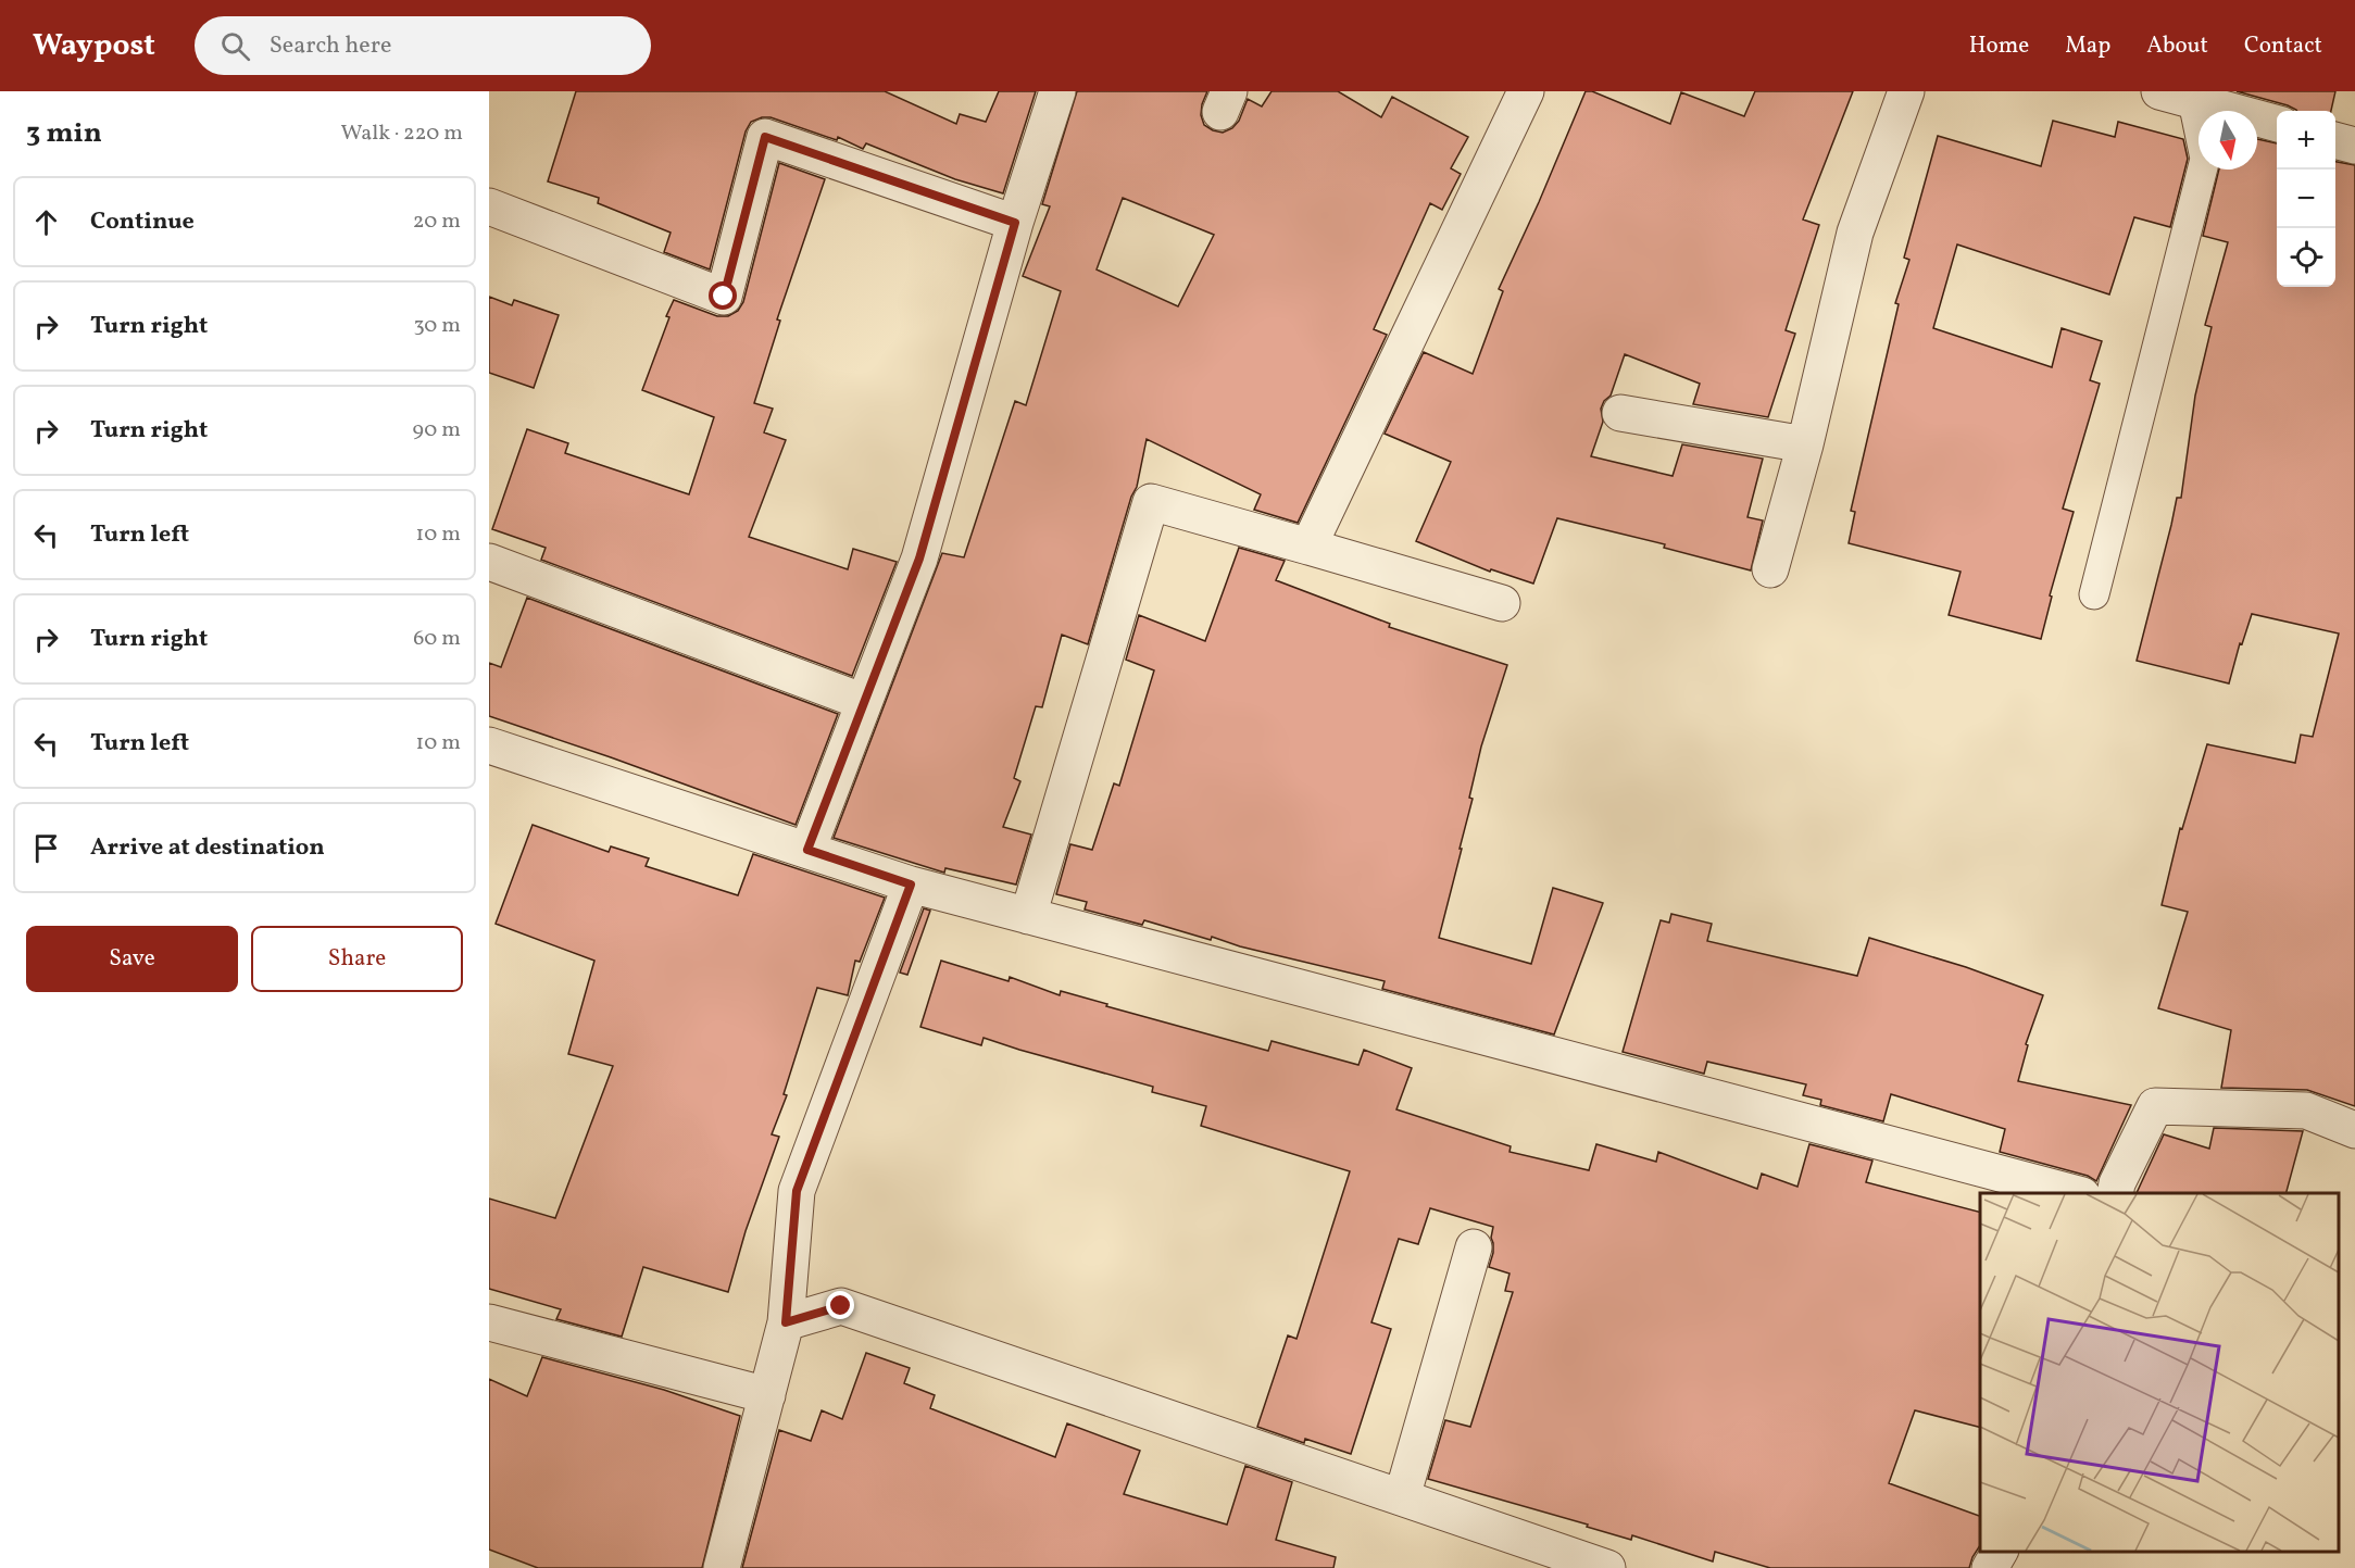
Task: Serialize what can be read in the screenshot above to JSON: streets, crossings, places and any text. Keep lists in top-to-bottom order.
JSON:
{
  "north": "bottom",
  "page": {
    "header": "Waypost",
    "search": "Search here",
    "nav": [
      "Home",
      "Map",
      "About",
      "Contact"
    ],
    "heading": ["3 min", "Walk · 220 m"],
    "map_buttons": ["+", "−"],
    "list": [
      ["Continue", "20 m"],
      ["Turn right", "30 m"],
      ["Turn right", "90 m"],
      ["Turn left", "10 m"],
      ["Turn right", "60 m"],
      ["Turn left", "10 m"],
      "Arrive at destination"
    ],
    "buttons": ["Save", "Share"]
  }
}
